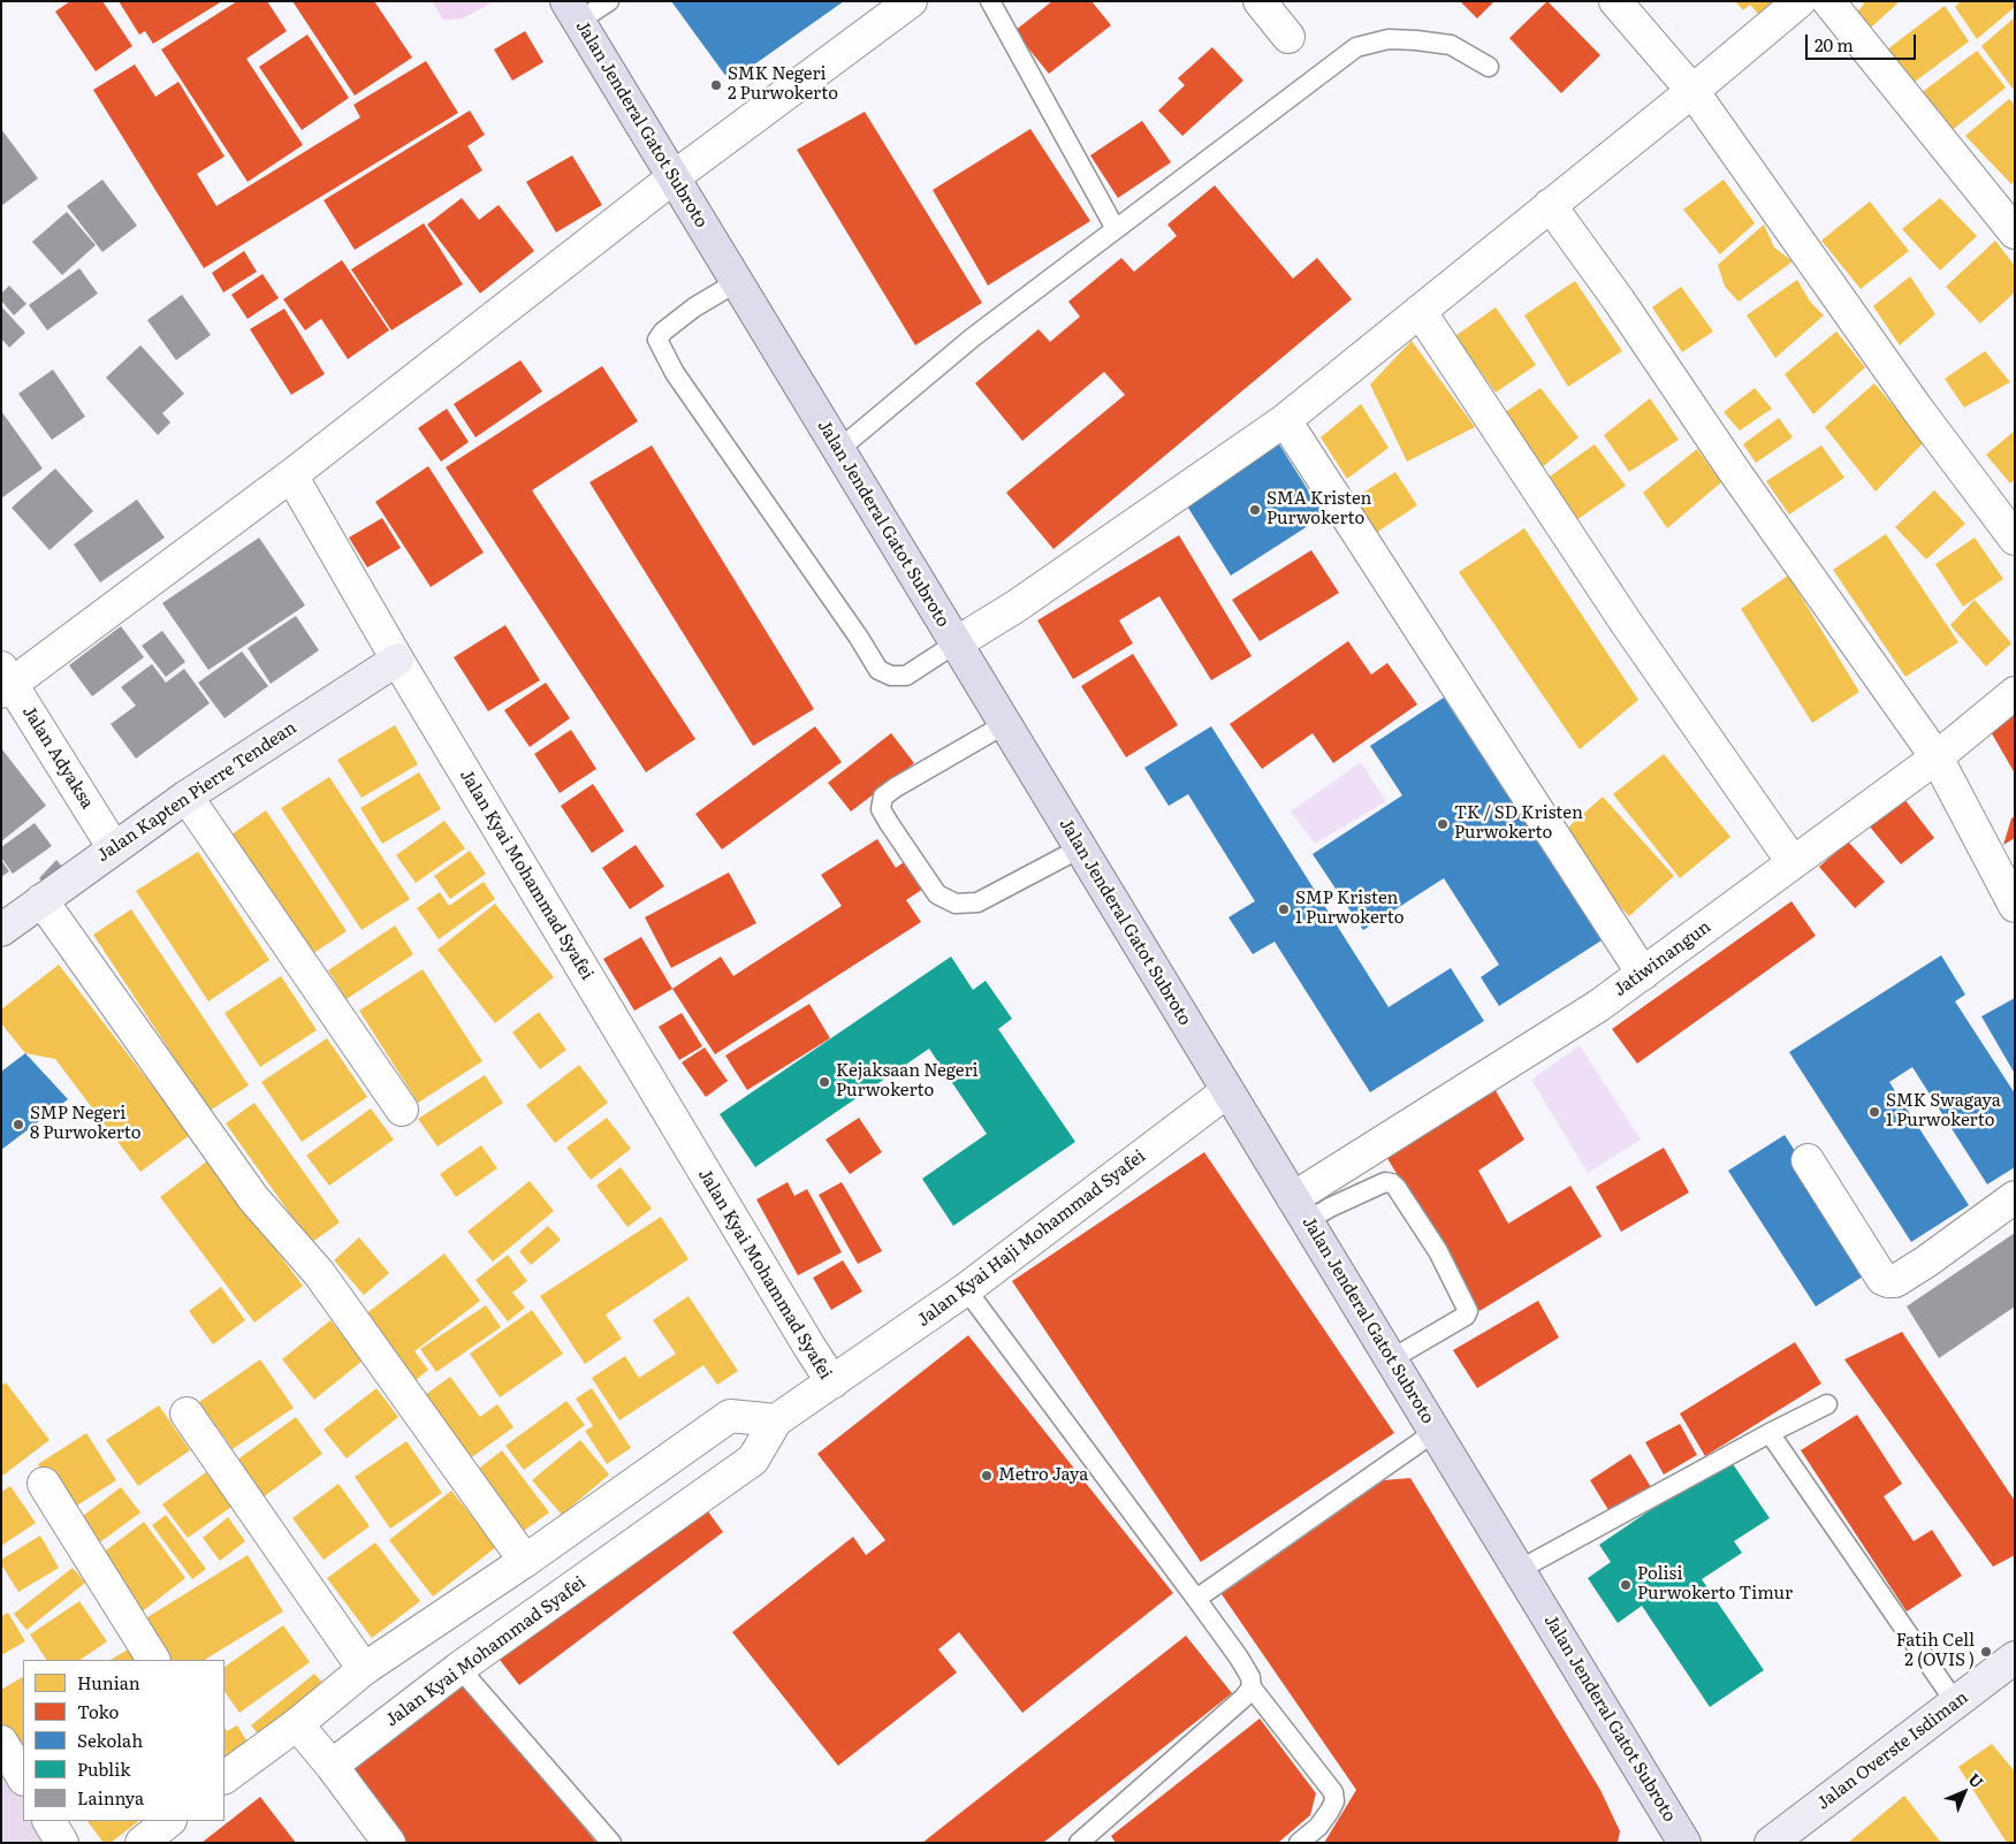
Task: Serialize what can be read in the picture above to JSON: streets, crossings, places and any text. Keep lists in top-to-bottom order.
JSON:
{
  "streets": {
    "main road": ["Jalan Jenderal Gatot Subroto", "Jalan Kapten Pierre Tendean", "Jalan Overste Isdiman"],
    "street": [
      "Jalan Adyaksa",
      "Jalan Kyai Mohammad Syafei",
      "Jatiwinangun",
      "Jalan Kyai Haji Mohammad Syafei"
    ]
  },
  "crossings": [
    ["Jalan Jenderal Gatot Subroto", "Jatiwinangun"],
    ["Jalan Jenderal Gatot Subroto", "Jalan Kyai Haji Mohammad Syafei"],
    ["Jalan Adyaksa", "Jalan Kapten Pierre Tendean"],
    ["Jalan Kapten Pierre Tendean", "Jalan Kyai Mohammad Syafei"],
    ["Jalan Kyai Mohammad Syafei", "Jalan Kyai Haji Mohammad Syafei"]
  ],
  "places": [
    "SMK Negeri 2 Purwokerto",
    "SMA Kristen Purwokerto",
    "TK / SD Kristen Purwokerto",
    "SMP Kristen 1 Purwokerto",
    "Kejaksaan Negeri Purwokerto",
    "SMK Swagaya 1 Purwokerto",
    "SMP Negeri 8 Purwokerto",
    "Metro Jaya",
    "Polisi Purwokerto Timur",
    "Fatih Cell 2 (OVIS )"
  ],
  "legend": [
    "Hunian",
    "Toko",
    "Sekolah",
    "Publik",
    "Lainnya"
  ],
  "scale_bar": "20 m",
  "north": "top right"
}
